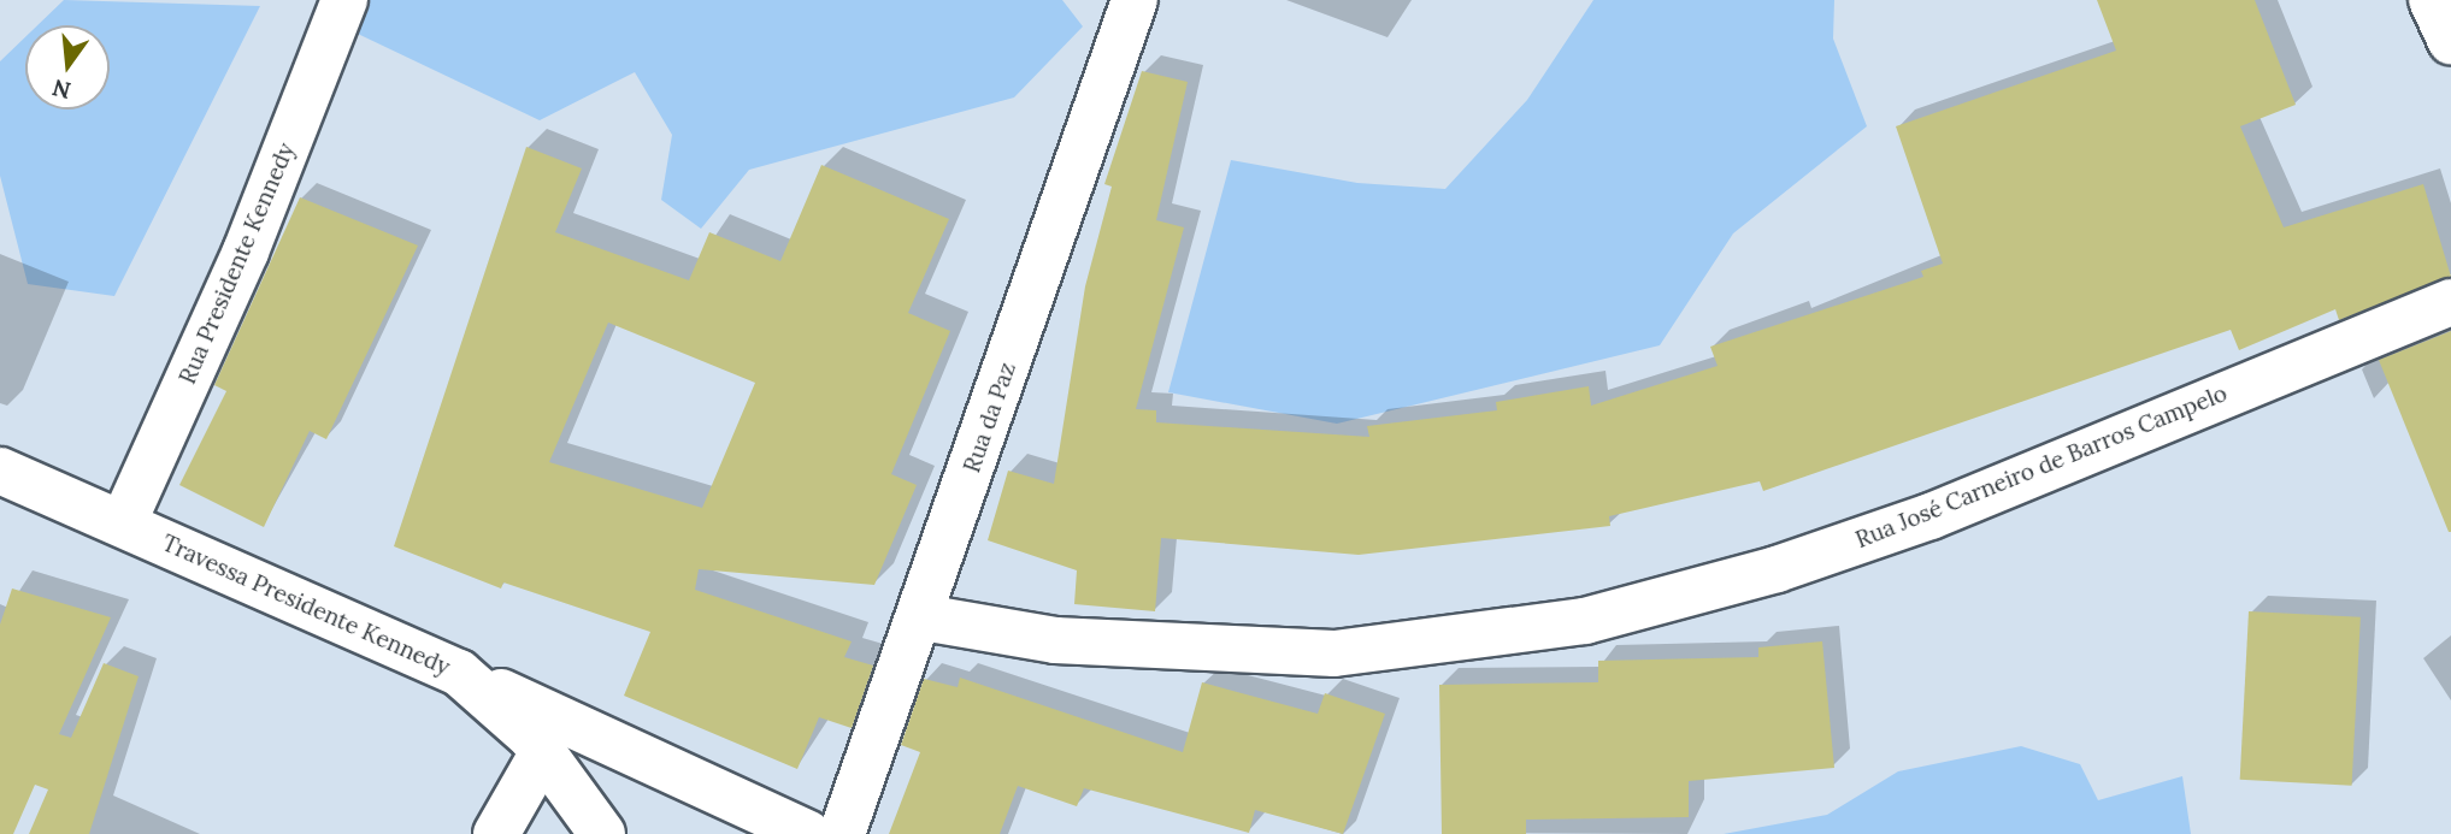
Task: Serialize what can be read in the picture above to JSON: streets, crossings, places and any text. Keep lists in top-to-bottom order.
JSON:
{
  "streets": {
    "street": [
      "Rua Presidente Kennedy",
      "Rua da Paz",
      "Rua José Carneiro de Barros Campelo",
      "Travessa Presidente Kennedy"
    ]
  },
  "crossings": [
    ["Rua Presidente Kennedy", "Travessa Presidente Kennedy"],
    ["Rua da Paz", "Rua José Carneiro de Barros Campelo"]
  ],
  "north": "bottom"
}
